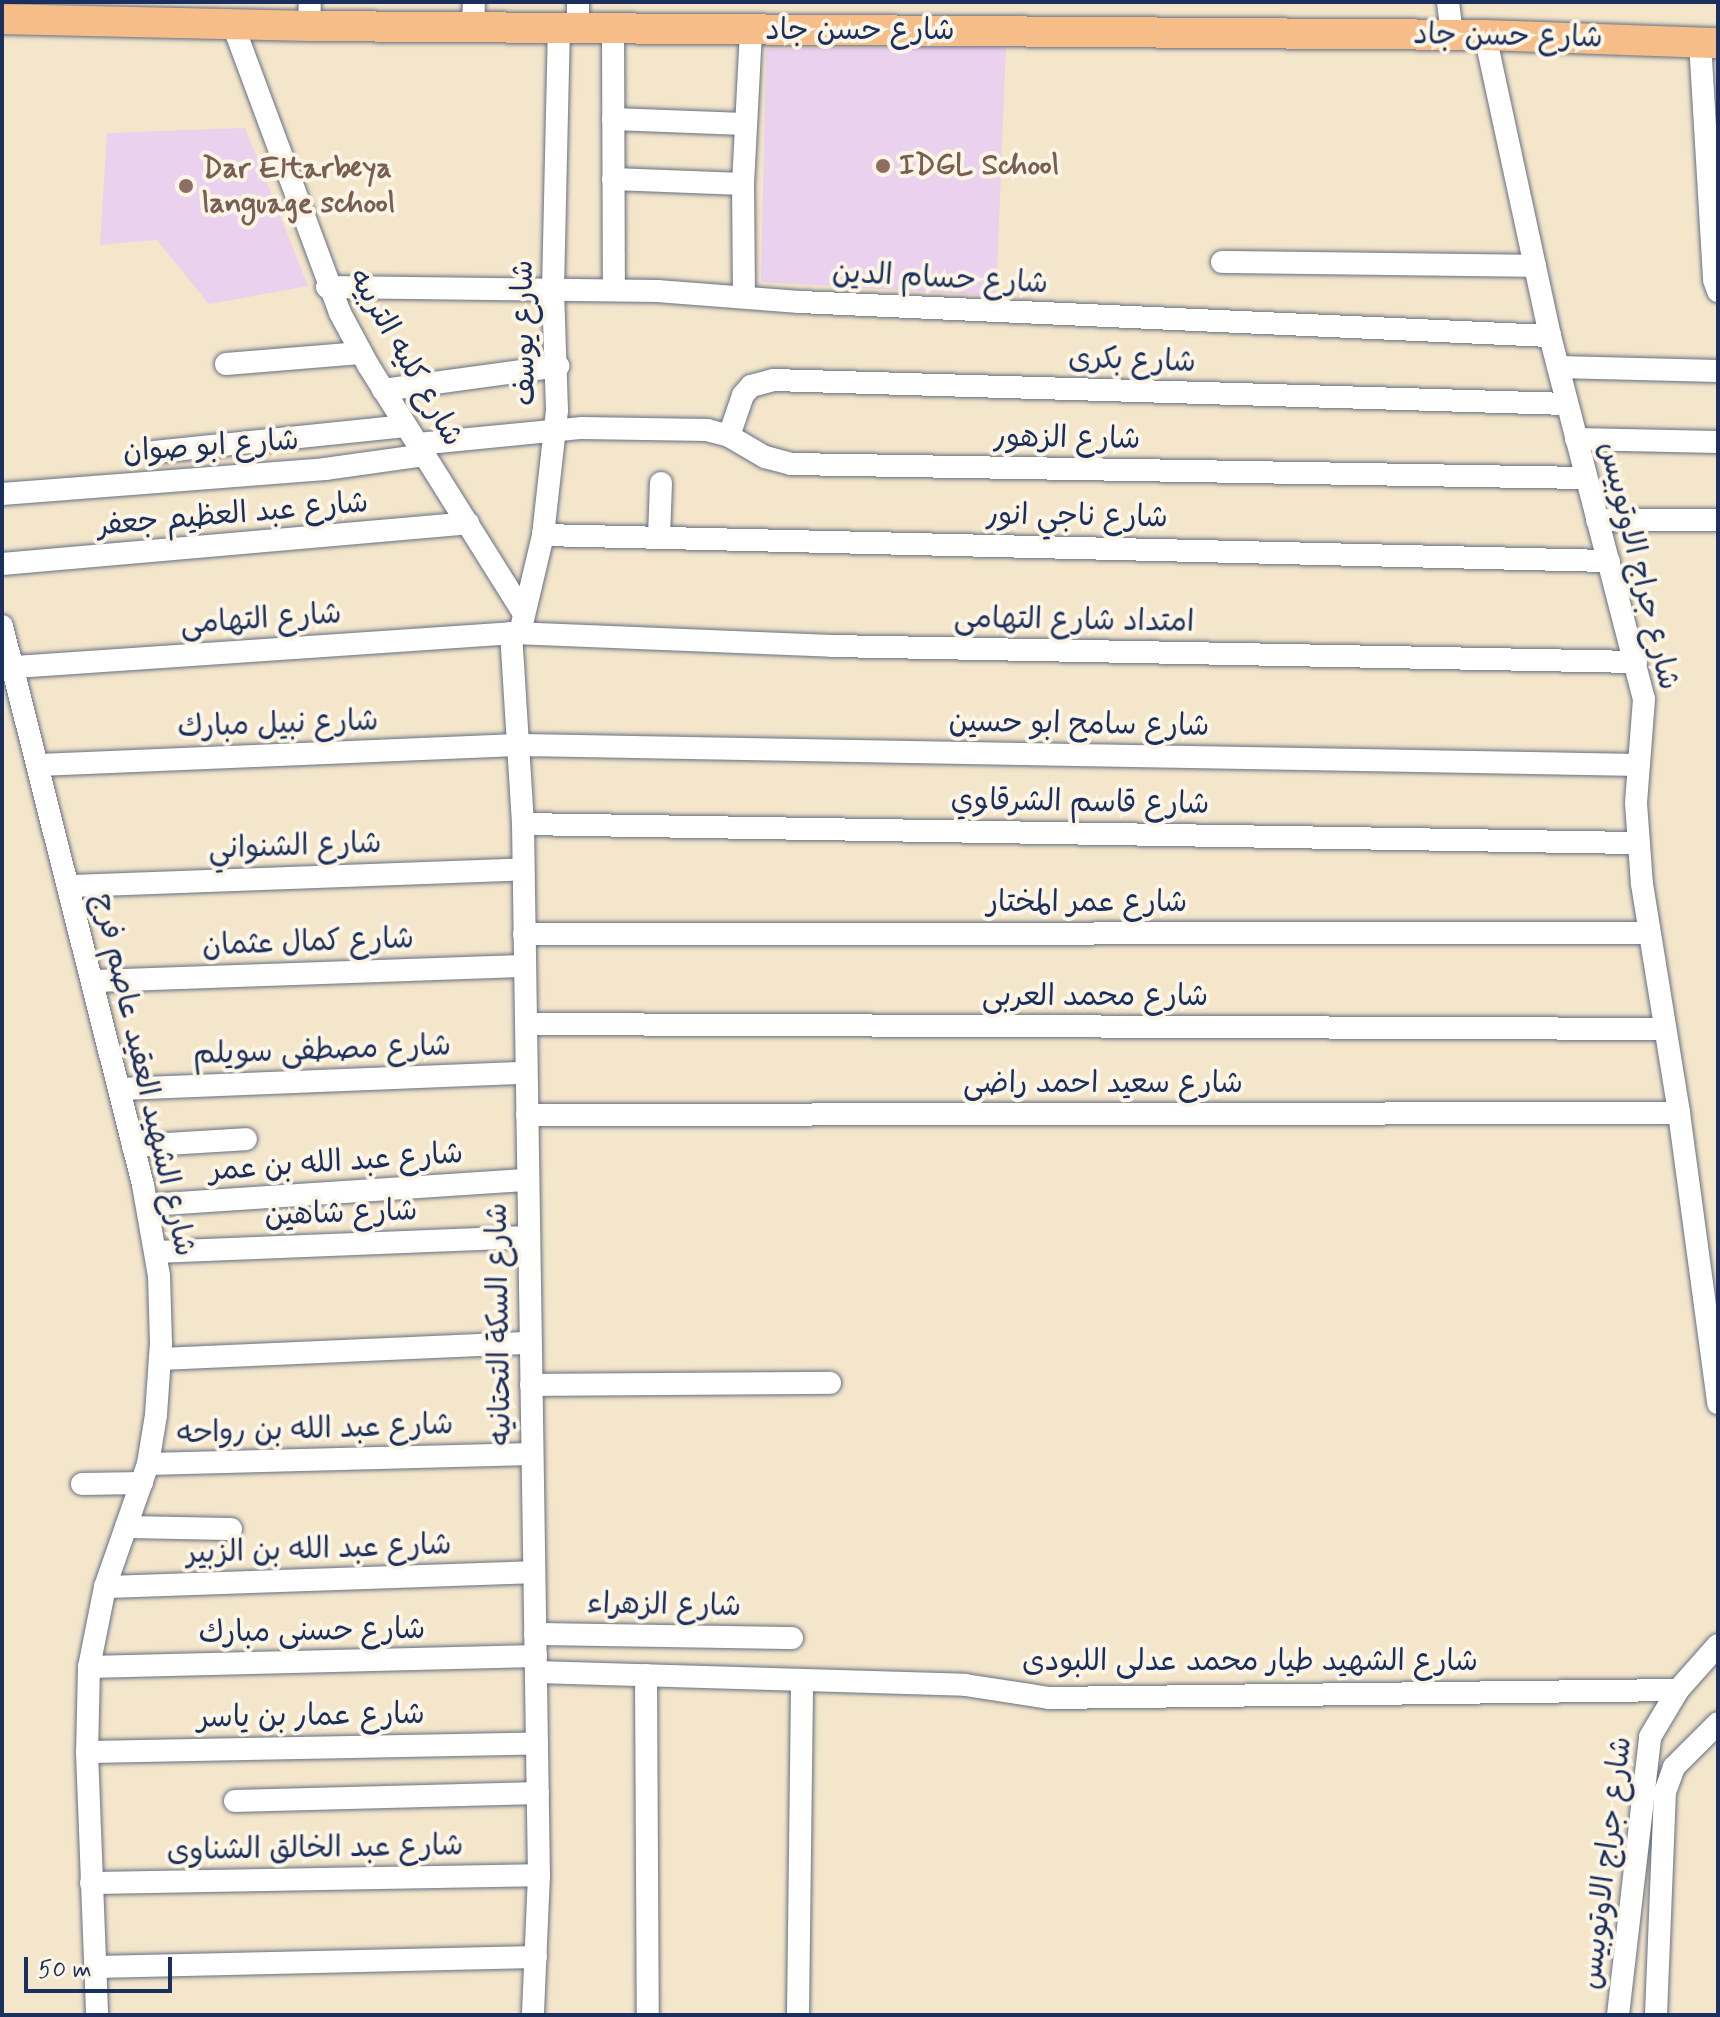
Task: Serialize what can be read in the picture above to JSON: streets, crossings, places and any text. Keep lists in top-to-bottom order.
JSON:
{
  "streets": {
    "main road": ["شارع حسن جاد"],
    "street": [
      "شارع حسام الدين",
      "شارع يوسف",
      "شارع كليه التربيه",
      "شارع بكرى",
      "شارع الزهور",
      "شارع ابو صوان",
      "شارع عبد العظيم جعفر",
      "شارع ناجي انور",
      "شارع جراج الاوتوبيس",
      "شارع التهامى",
      "امتداد شارع التهامى",
      "شارع نبيل مبارك",
      "شارع سامح ابو حسين",
      "شارع قاسم الشرقاوي",
      "شارع الشنواني",
      "شارع عمر المختار",
      "شارع كمال عثمان",
      "شارع محمد العربى",
      "شارع مصطفى سويلم",
      "شارع الشهيد العقيد عاصم فرج",
      "شارع سعيد احمد راضى",
      "شارع عبد الله بن عمر",
      "شارع شاهين",
      "شارع السكة التحتانيه",
      "شارع عبد الله بن رواحه",
      "شارع عبد الله بن الزبير",
      "شارع الزهراء",
      "شارع حسنى مبارك",
      "شارع الشهيد طيار محمد عدلى اللبودى",
      "شارع عمار بن ياسر",
      "شارع عبد الخالق الشناوى"
    ]
  },
  "crossings": [
    ["شارع حسن جاد", "شارع يوسف"],
    ["شارع حسن جاد", "شارع كليه التربيه"],
    ["شارع حسن جاد", "شارع جراج الاوتوبيس"],
    ["شارع حسام الدين", "شارع يوسف"],
    ["شارع حسام الدين", "شارع كليه التربيه"],
    ["شارع حسام الدين", "شارع جراج الاوتوبيس"],
    ["شارع يوسف", "شارع كليه التربيه"],
    ["شارع يوسف", "شارع الزهور"],
    ["شارع يوسف", "شارع ناجي انور"],
    ["شارع يوسف", "شارع التهامى"],
    ["شارع يوسف", "امتداد شارع التهامى"],
    ["شارع يوسف", "شارع السكة التحتانيه"],
    ["شارع كليه التربيه", "شارع الزهور"],
    ["شارع كليه التربيه", "شارع ابو صوان"],
    ["شارع كليه التربيه", "شارع عبد العظيم جعفر"],
    ["شارع كليه التربيه", "شارع التهامى"],
    ["شارع كليه التربيه", "امتداد شارع التهامى"],
    ["شارع كليه التربيه", "شارع السكة التحتانيه"],
    ["شارع بكرى", "شارع الزهور"],
    ["شارع بكرى", "شارع جراج الاوتوبيس"],
    ["شارع الزهور", "شارع ابو صوان"],
    ["شارع الزهور", "شارع جراج الاوتوبيس"],
    ["شارع ناجي انور", "شارع جراج الاوتوبيس"],
    ["شارع جراج الاوتوبيس", "امتداد شارع التهامى"],
    ["شارع جراج الاوتوبيس", "شارع سامح ابو حسين"],
    ["شارع جراج الاوتوبيس", "شارع قاسم الشرقاوي"],
    ["شارع جراج الاوتوبيس", "شارع عمر المختار"],
    ["شارع جراج الاوتوبيس", "شارع محمد العربى"],
    ["شارع جراج الاوتوبيس", "شارع سعيد احمد راضى"],
    ["شارع جراج الاوتوبيس", "شارع الشهيد طيار محمد عدلى اللبودى"],
    ["شارع التهامى", "امتداد شارع التهامى"],
    ["شارع التهامى", "شارع الشهيد العقيد عاصم فرج"],
    ["شارع التهامى", "شارع السكة التحتانيه"],
    ["امتداد شارع التهامى", "شارع السكة التحتانيه"],
    ["شارع نبيل مبارك", "شارع سامح ابو حسين"],
    ["شارع نبيل مبارك", "شارع الشهيد العقيد عاصم فرج"],
    ["شارع نبيل مبارك", "شارع السكة التحتانيه"],
    ["شارع سامح ابو حسين", "شارع السكة التحتانيه"],
    ["شارع قاسم الشرقاوي", "شارع السكة التحتانيه"],
    ["شارع الشنواني", "شارع الشهيد العقيد عاصم فرج"],
    ["شارع الشنواني", "شارع السكة التحتانيه"],
    ["شارع عمر المختار", "شارع السكة التحتانيه"],
    ["شارع كمال عثمان", "شارع الشهيد العقيد عاصم فرج"],
    ["شارع كمال عثمان", "شارع السكة التحتانيه"],
    ["شارع محمد العربى", "شارع السكة التحتانيه"],
    ["شارع مصطفى سويلم", "شارع الشهيد العقيد عاصم فرج"],
    ["شارع مصطفى سويلم", "شارع السكة التحتانيه"],
    ["شارع الشهيد العقيد عاصم فرج", "شارع عبد الله بن عمر"],
    ["شارع الشهيد العقيد عاصم فرج", "شارع شاهين"],
    ["شارع الشهيد العقيد عاصم فرج", "شارع عبد الله بن رواحه"],
    ["شارع الشهيد العقيد عاصم فرج", "شارع عبد الله بن الزبير"],
    ["شارع الشهيد العقيد عاصم فرج", "شارع حسنى مبارك"],
    ["شارع الشهيد العقيد عاصم فرج", "شارع عمار بن ياسر"],
    ["شارع الشهيد العقيد عاصم فرج", "شارع عبد الخالق الشناوى"],
    ["شارع سعيد احمد راضى", "شارع السكة التحتانيه"],
    ["شارع عبد الله بن عمر", "شارع السكة التحتانيه"],
    ["شارع شاهين", "شارع السكة التحتانيه"],
    ["شارع السكة التحتانيه", "شارع عبد الله بن رواحه"],
    ["شارع السكة التحتانيه", "شارع عبد الله بن الزبير"],
    ["شارع السكة التحتانيه", "شارع الزهراء"],
    ["شارع السكة التحتانيه", "شارع حسنى مبارك"],
    ["شارع السكة التحتانيه", "شارع الشهيد طيار محمد عدلى اللبودى"],
    ["شارع السكة التحتانيه", "شارع عمار بن ياسر"],
    ["شارع السكة التحتانيه", "شارع عبد الخالق الشناوى"],
    ["شارع الزهراء", "شارع حسنى مبارك"],
    ["شارع الزهراء", "شارع الشهيد طيار محمد عدلى اللبودى"],
    ["شارع حسنى مبارك", "شارع الشهيد طيار محمد عدلى اللبودى"]
  ],
  "places": ["IDGL School", "Dar Eltarbeya language school"],
  "scale_bar": "50 m"
}
